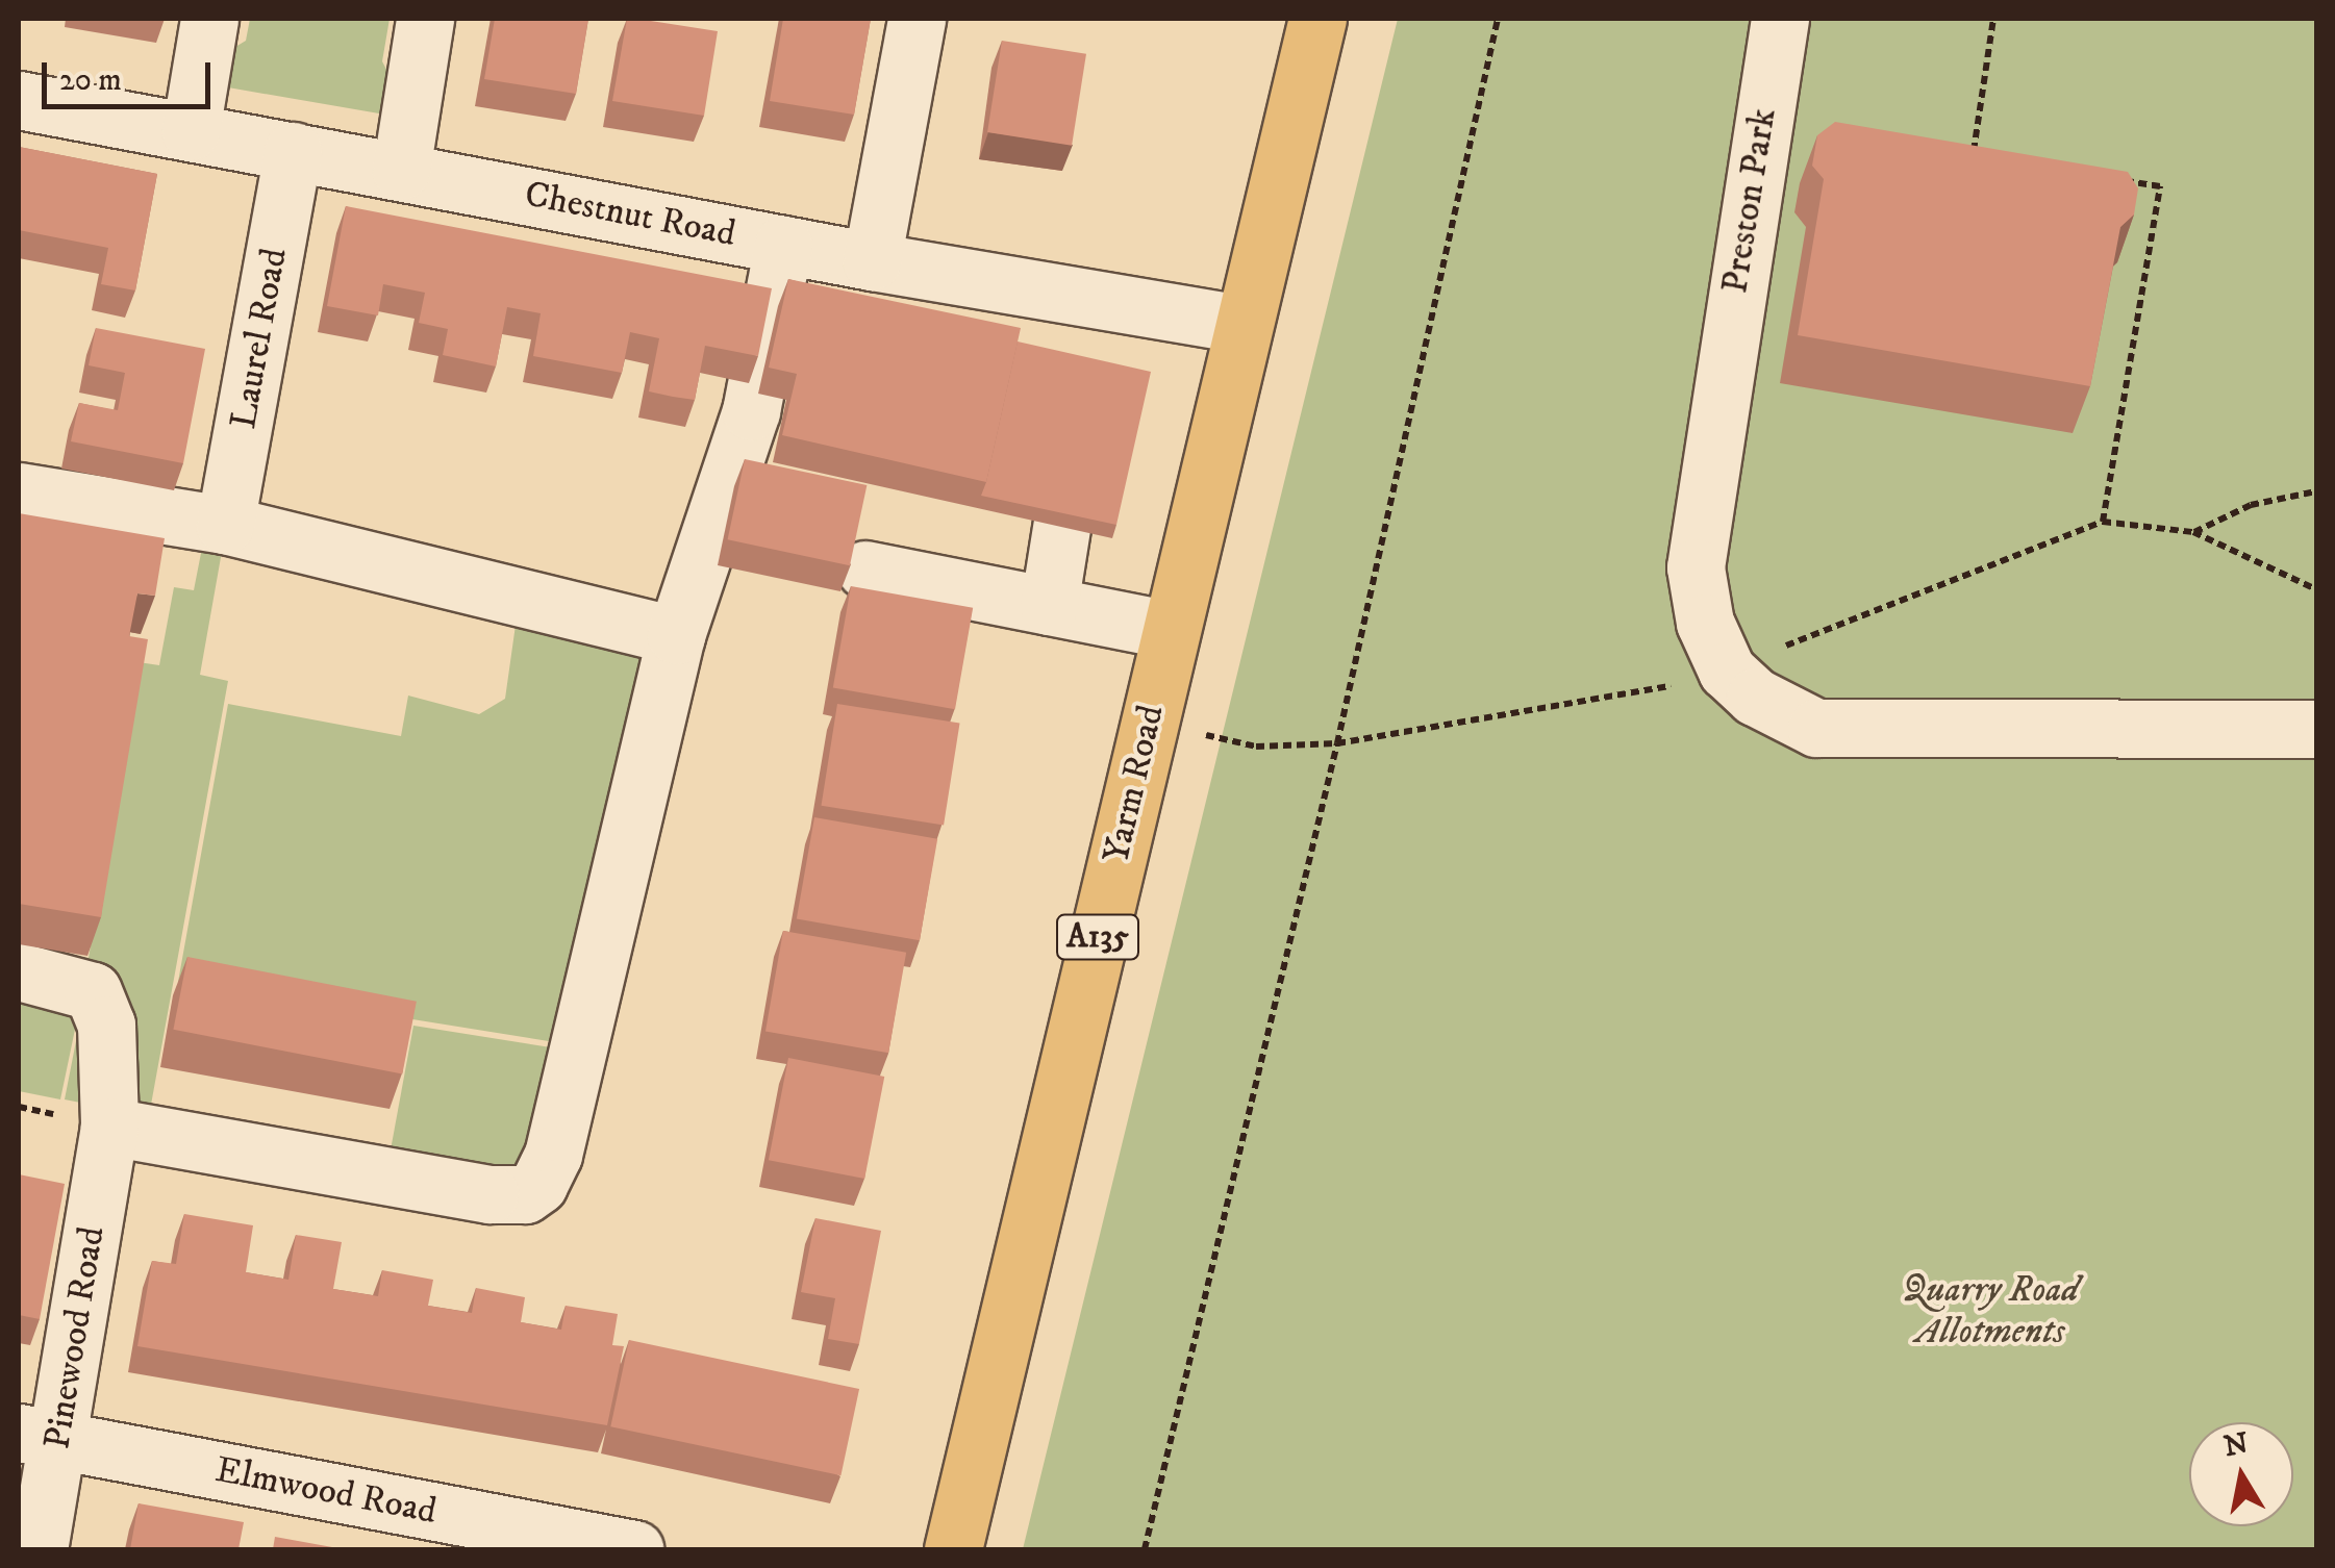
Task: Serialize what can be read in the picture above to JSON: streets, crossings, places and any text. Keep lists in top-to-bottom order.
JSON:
{
  "streets": {
    "main road": ["Yarm Road", "A135"],
    "street": [
      "Preston Park",
      "Chestnut Road",
      "Laurel Road",
      "Pinewood Road",
      "Elmwood Road"
    ]
  },
  "crossings": [
    ["Chestnut Road", "Laurel Road"],
    ["Chestnut Road", "Yarm Road"],
    ["Pinewood Road", "Elmwood Road"]
  ],
  "parks": ["Quarry Road Allotments"],
  "scale_bar": "20 m",
  "north": "top"
}
